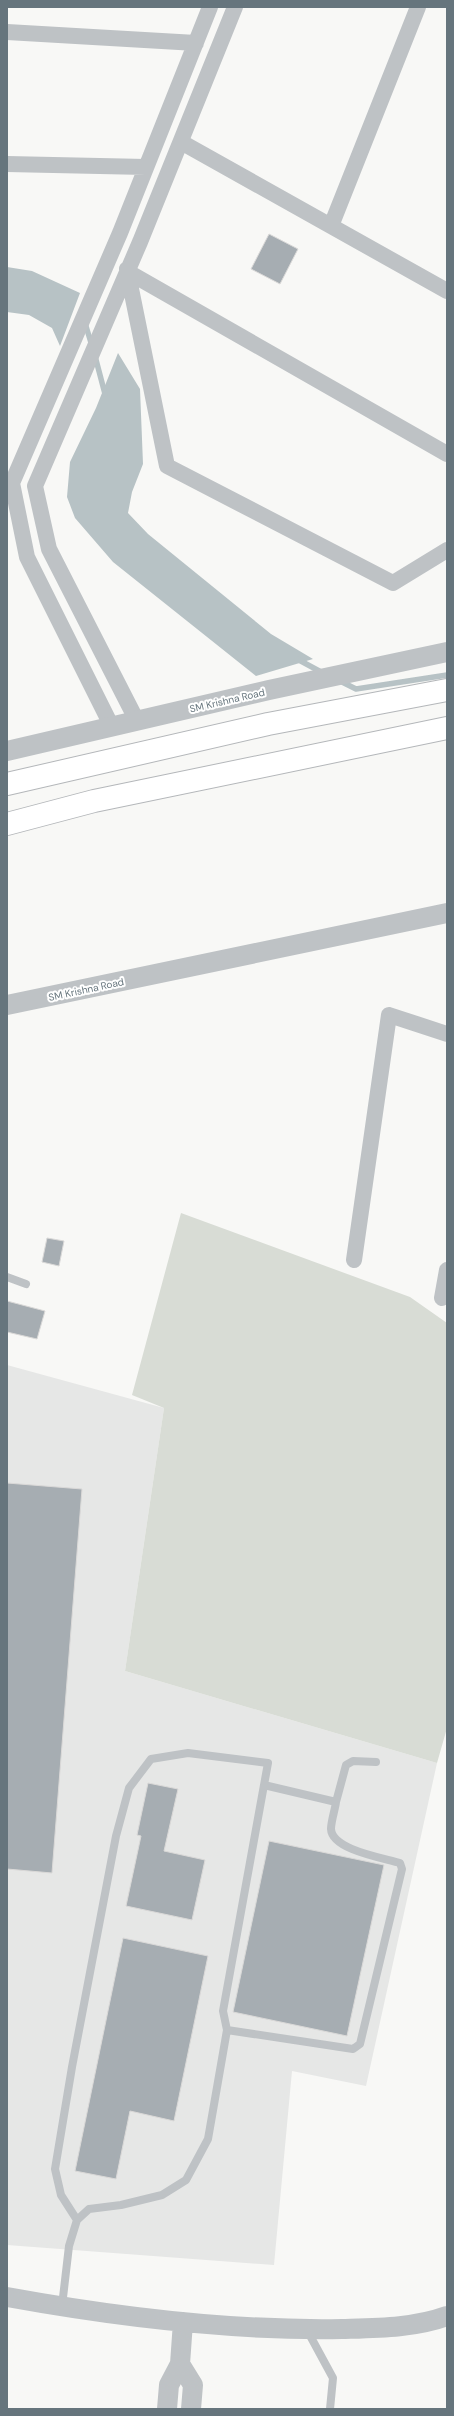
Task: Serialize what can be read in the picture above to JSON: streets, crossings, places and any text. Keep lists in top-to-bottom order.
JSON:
{
  "streets": {
    "street": ["SM Krishna Road"]
  }
}
